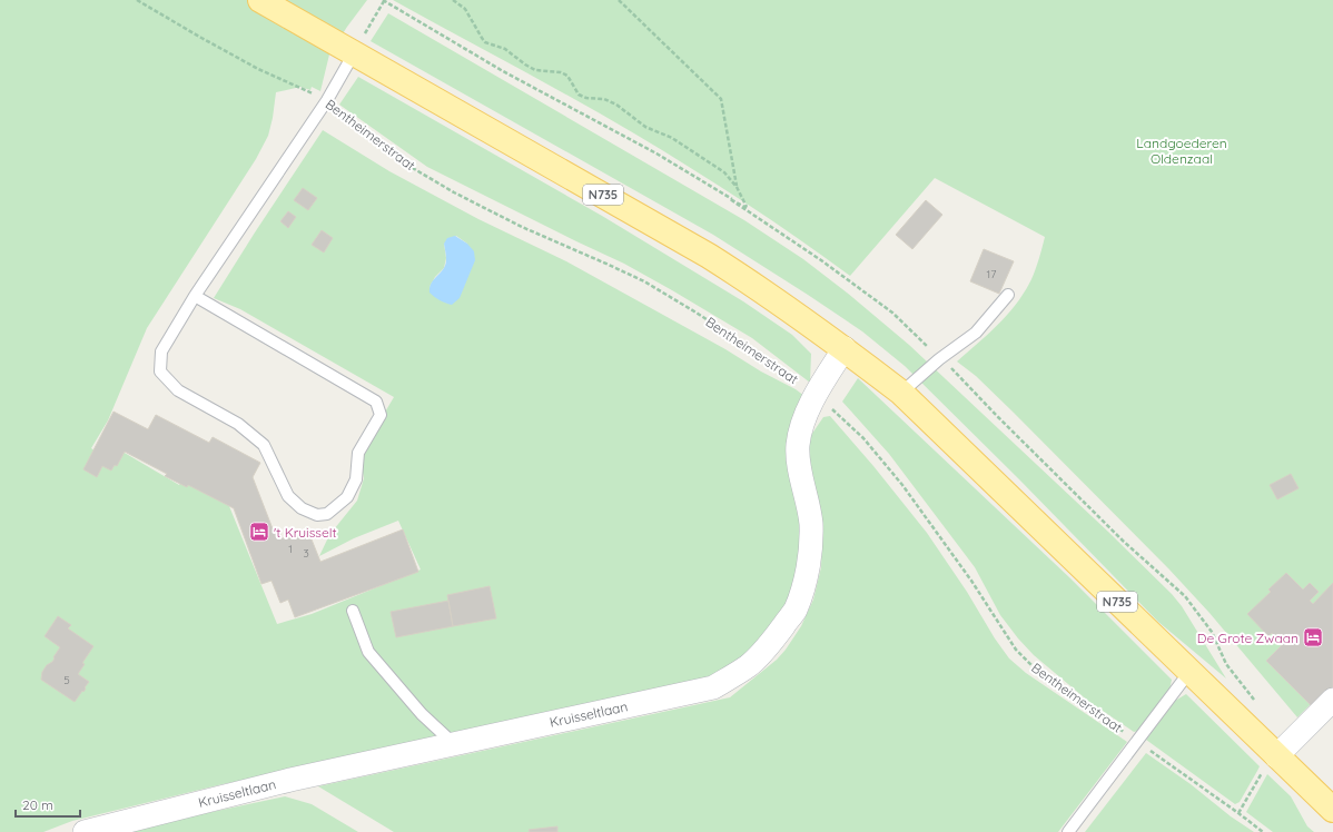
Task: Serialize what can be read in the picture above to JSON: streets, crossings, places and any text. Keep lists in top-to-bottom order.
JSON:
{
  "streets": {
    "main road": ["N735"],
    "street": ["Kruisseltlaan"],
    "path": ["Bentheimerstraat"]
  },
  "crossings": [
    ["Bentheimerstraat", "Kruisseltlaan"],
    ["N735", "Kruisseltlaan"]
  ],
  "parks": ["Landgoederen Oldenzaal"],
  "places": {
    "hotel": ["'t Kruisselt", "De Grote Zwaan"]
  },
  "house_numbers": [
    "17",
    "1",
    "3",
    "5"
  ],
  "scale_bar": "20 m"
}
